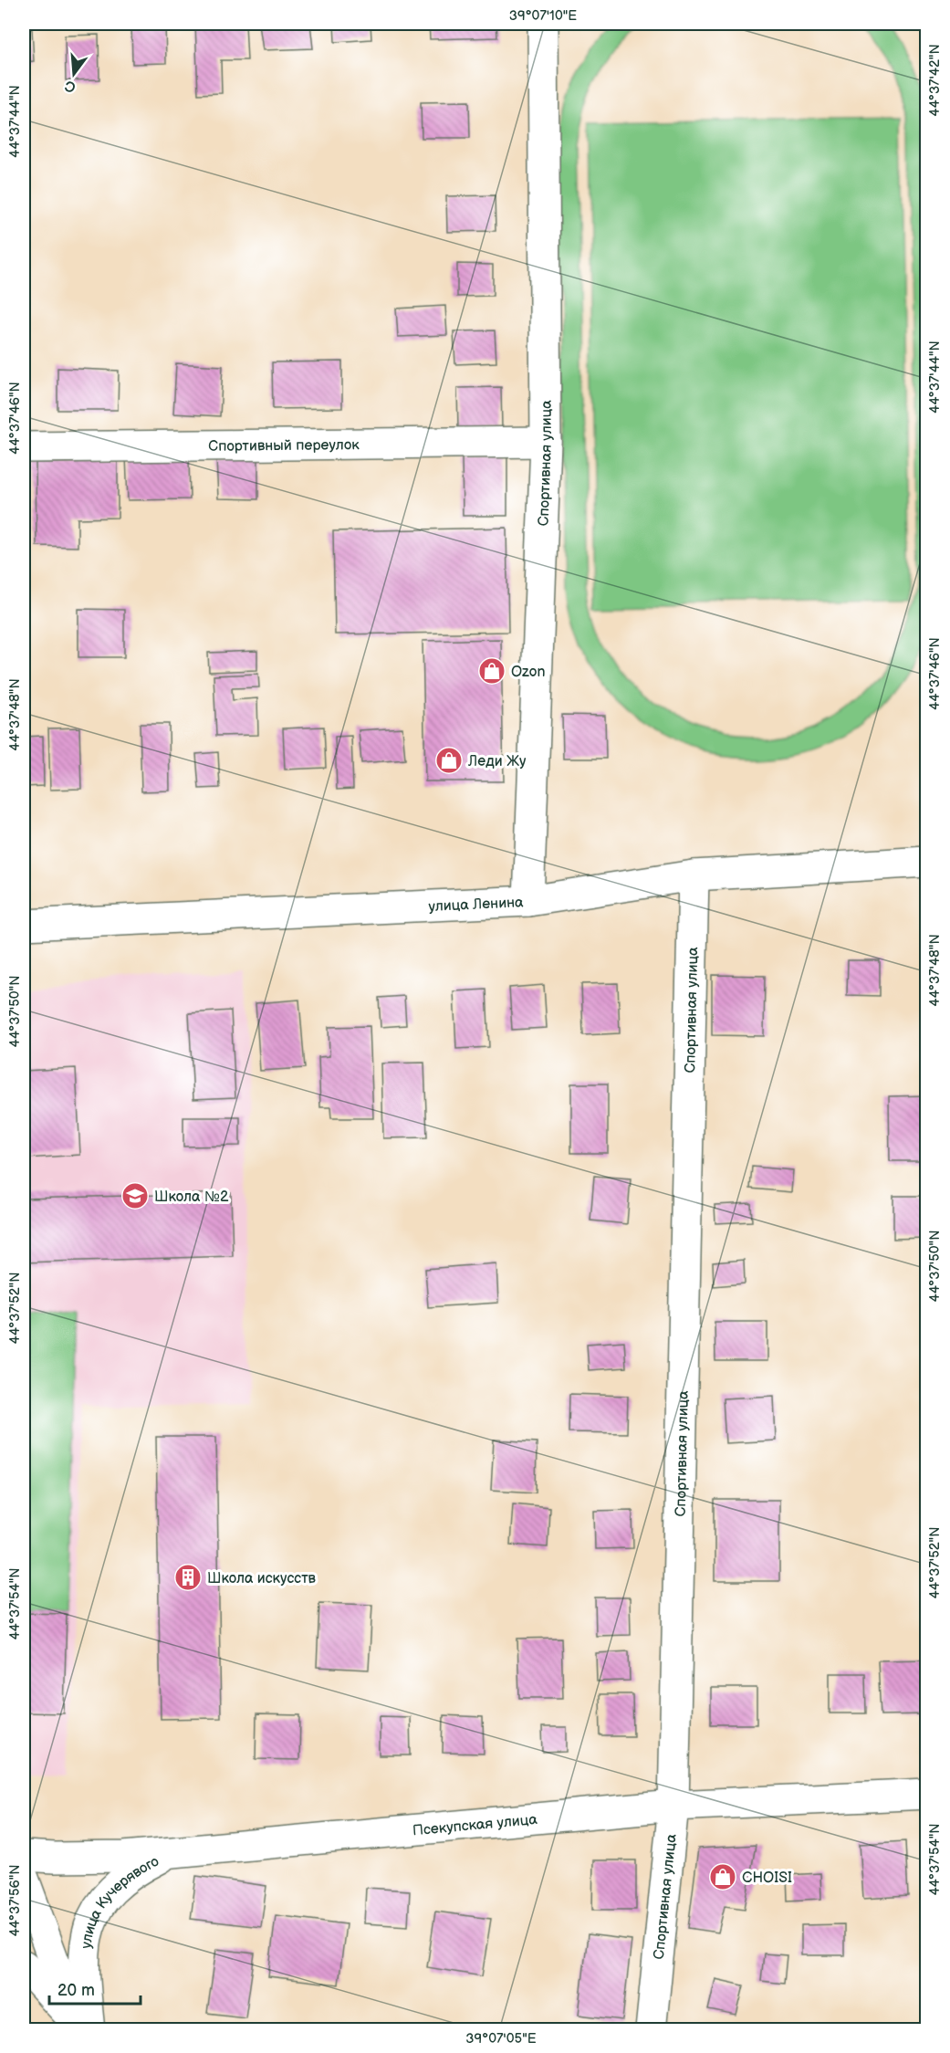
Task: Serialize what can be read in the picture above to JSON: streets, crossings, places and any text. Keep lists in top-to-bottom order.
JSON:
{
  "streets": {
    "street": [
      "Спортивный переулок",
      "Спортивная улица",
      "улица Ленина",
      "Псекупская улица",
      "улица Кучерявого"
    ]
  },
  "crossings": [
    ["Спортивный переулок", "Спортивная улица"],
    ["Спортивная улица", "улица Ленина"],
    ["Спортивная улица", "Псекупская улица"],
    ["Псекупская улица", "улица Кучерявого"]
  ],
  "places": {
    "shop": ["Ozon", "Леди Жу", "CHOISI"],
    "school or university": ["Школа №2"],
    "building": ["Школа искусств"]
  },
  "scale_bar": "20 m",
  "north": "bottom",
  "coordinates": [
    "39°07'10\"E",
    "44°37'42\"N",
    "44°37'44\"N",
    "44°37'46\"N",
    "44°37'48\"N",
    "44°37'50\"N",
    "44°37'52\"N",
    "44°37'54\"N",
    "44°37'56\"N",
    "39°07'05\"E"
  ]
}
